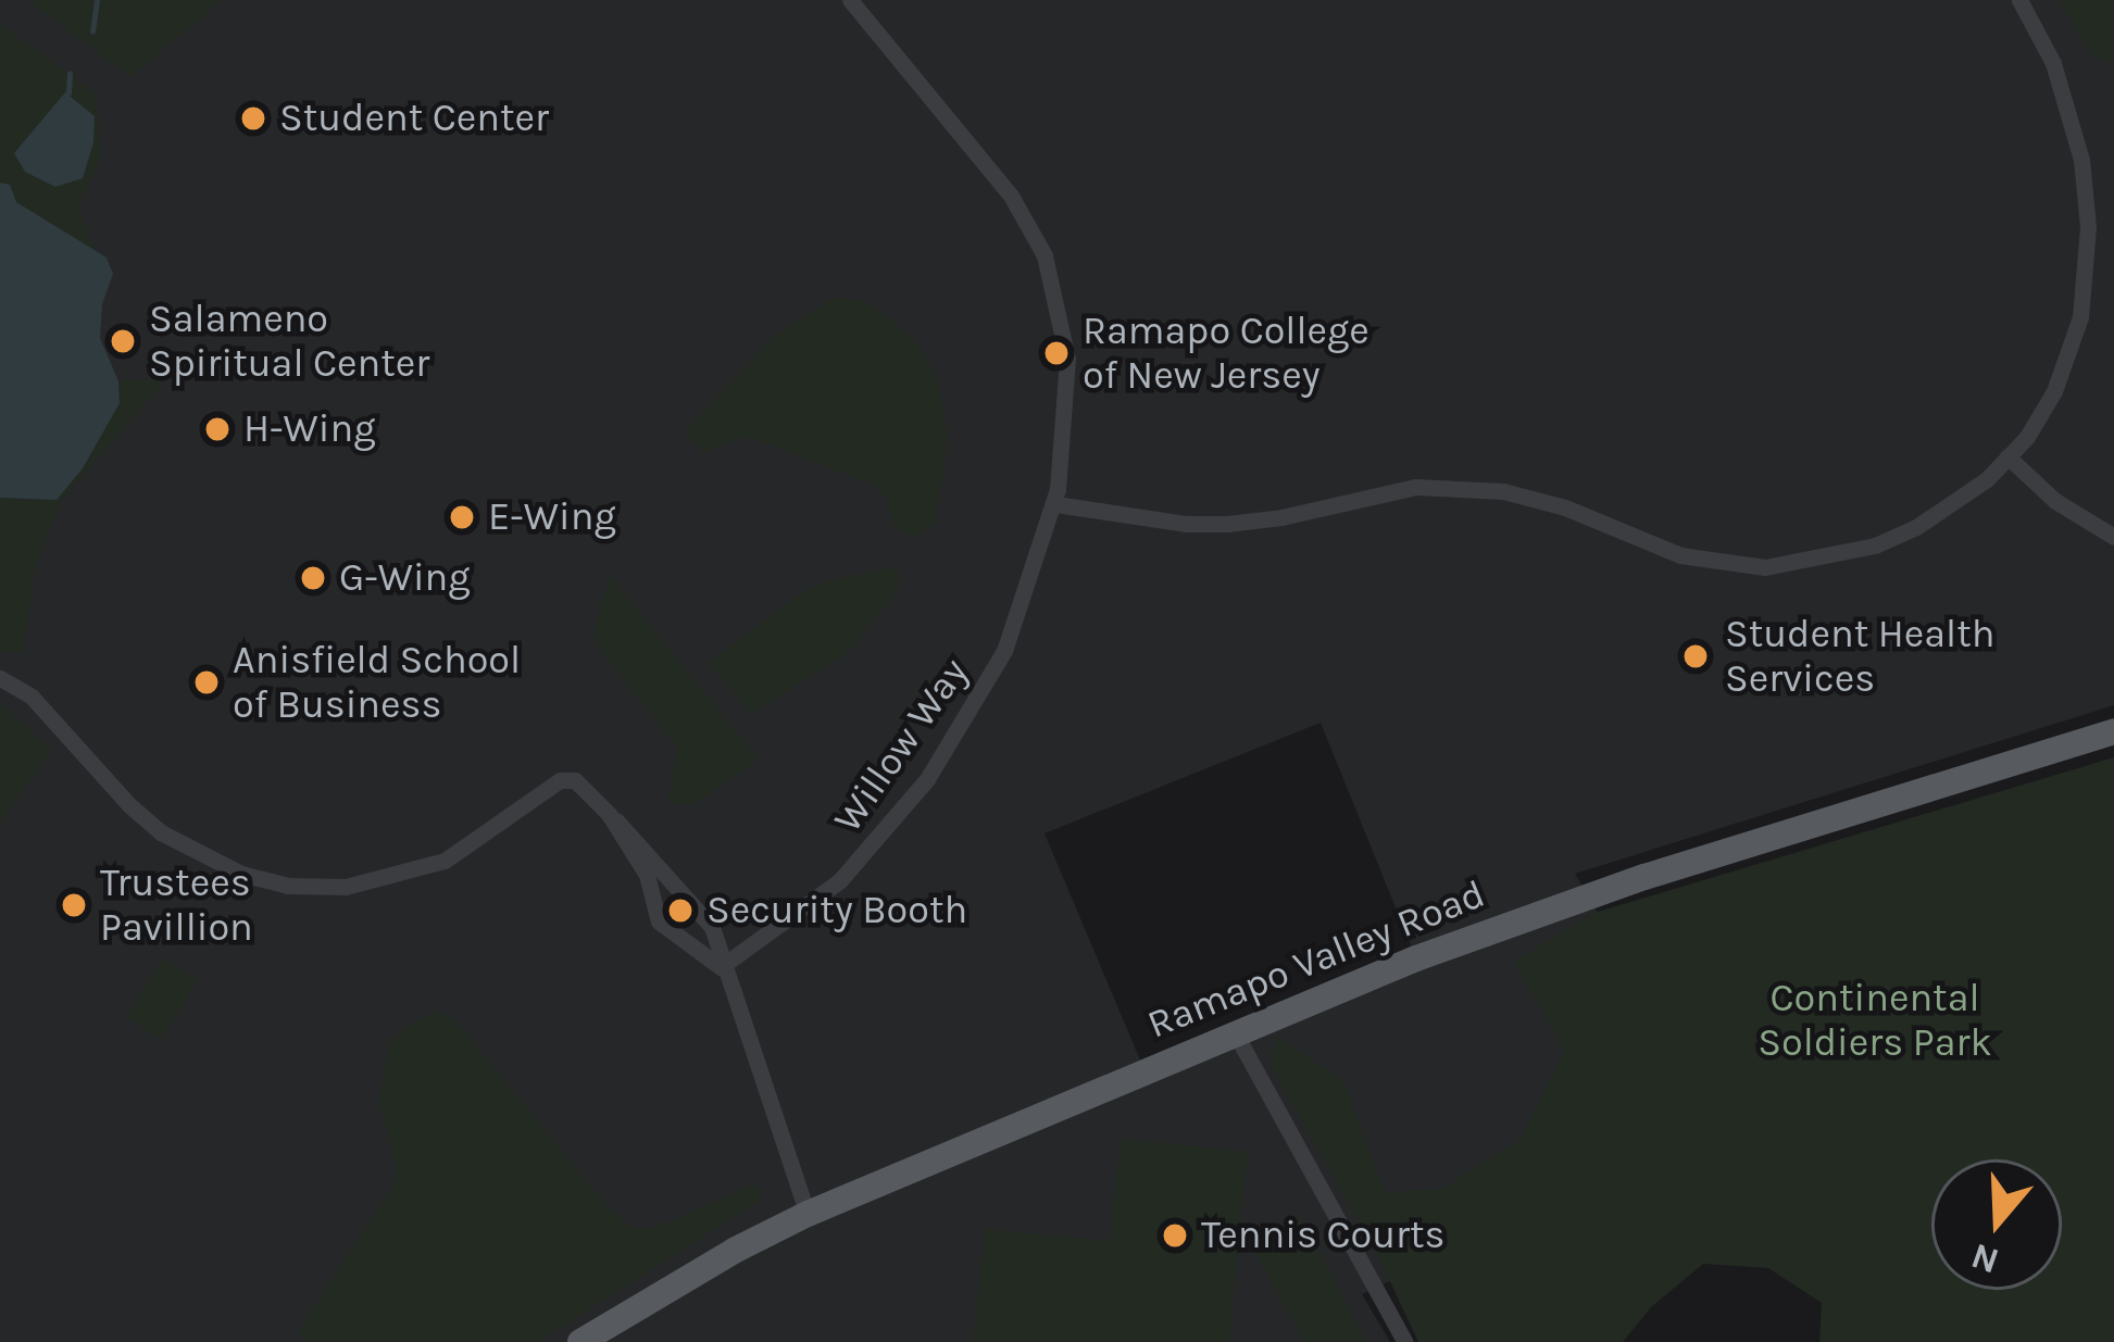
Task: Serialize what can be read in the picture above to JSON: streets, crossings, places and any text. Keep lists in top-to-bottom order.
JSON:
{
  "streets": {
    "main road": ["Ramapo Valley Road"],
    "street": ["Willow Way"]
  },
  "parks": ["Continental Soldiers Park"],
  "places": [
    "Student Center",
    "Salameno Spiritual Center",
    "Ramapo College of New Jersey",
    "H-Wing",
    "E-Wing",
    "G-Wing",
    "Student Health Services",
    "Anisfield School of Business",
    "Trustees Pavillion",
    "Security Booth",
    "Tennis Courts"
  ],
  "north": "bottom"
}
